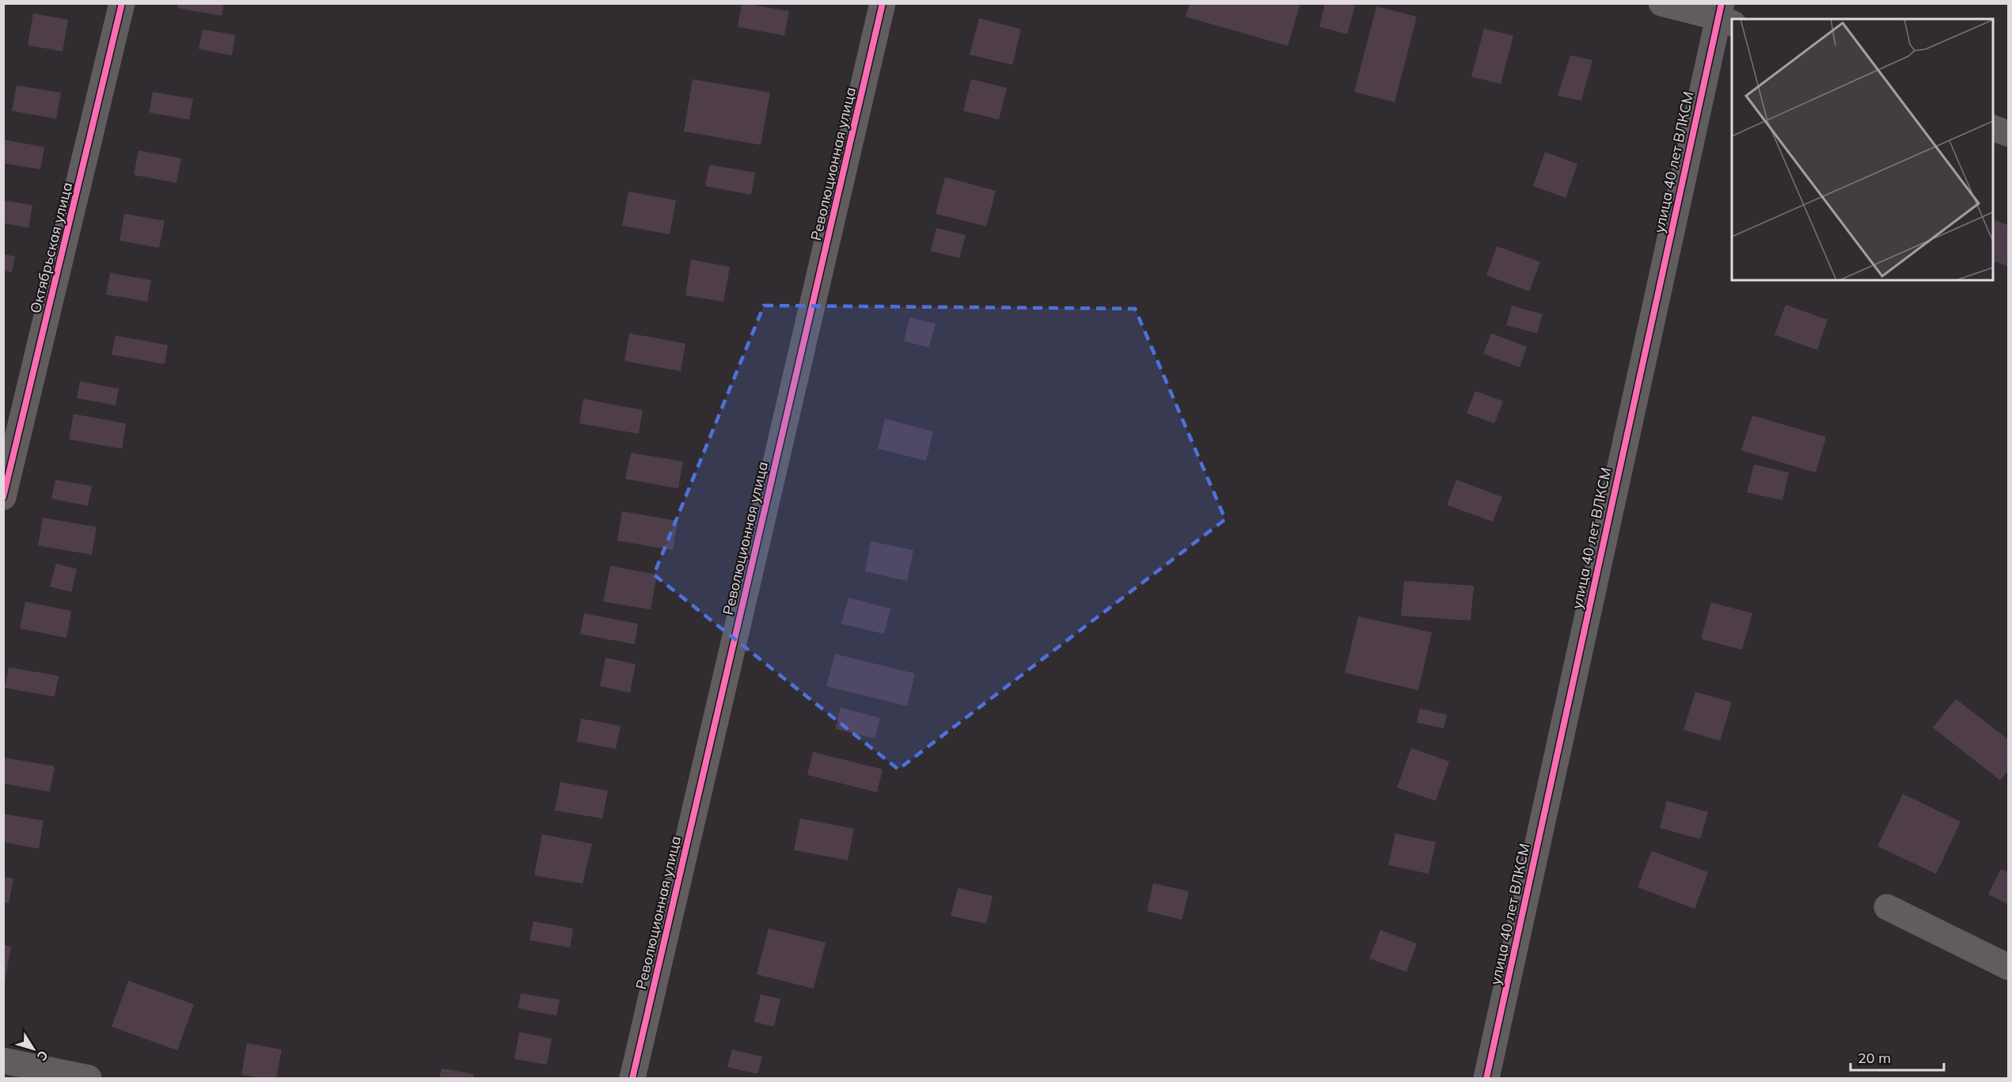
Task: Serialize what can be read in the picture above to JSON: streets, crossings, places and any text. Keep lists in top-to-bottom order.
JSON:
{
  "streets": {
    "street": ["улица 40 лет ВЛКСМ", "Революционная улица", "Октябрьская улица"]
  },
  "scale_bar": "20 m",
  "north": "bottom right"
}
